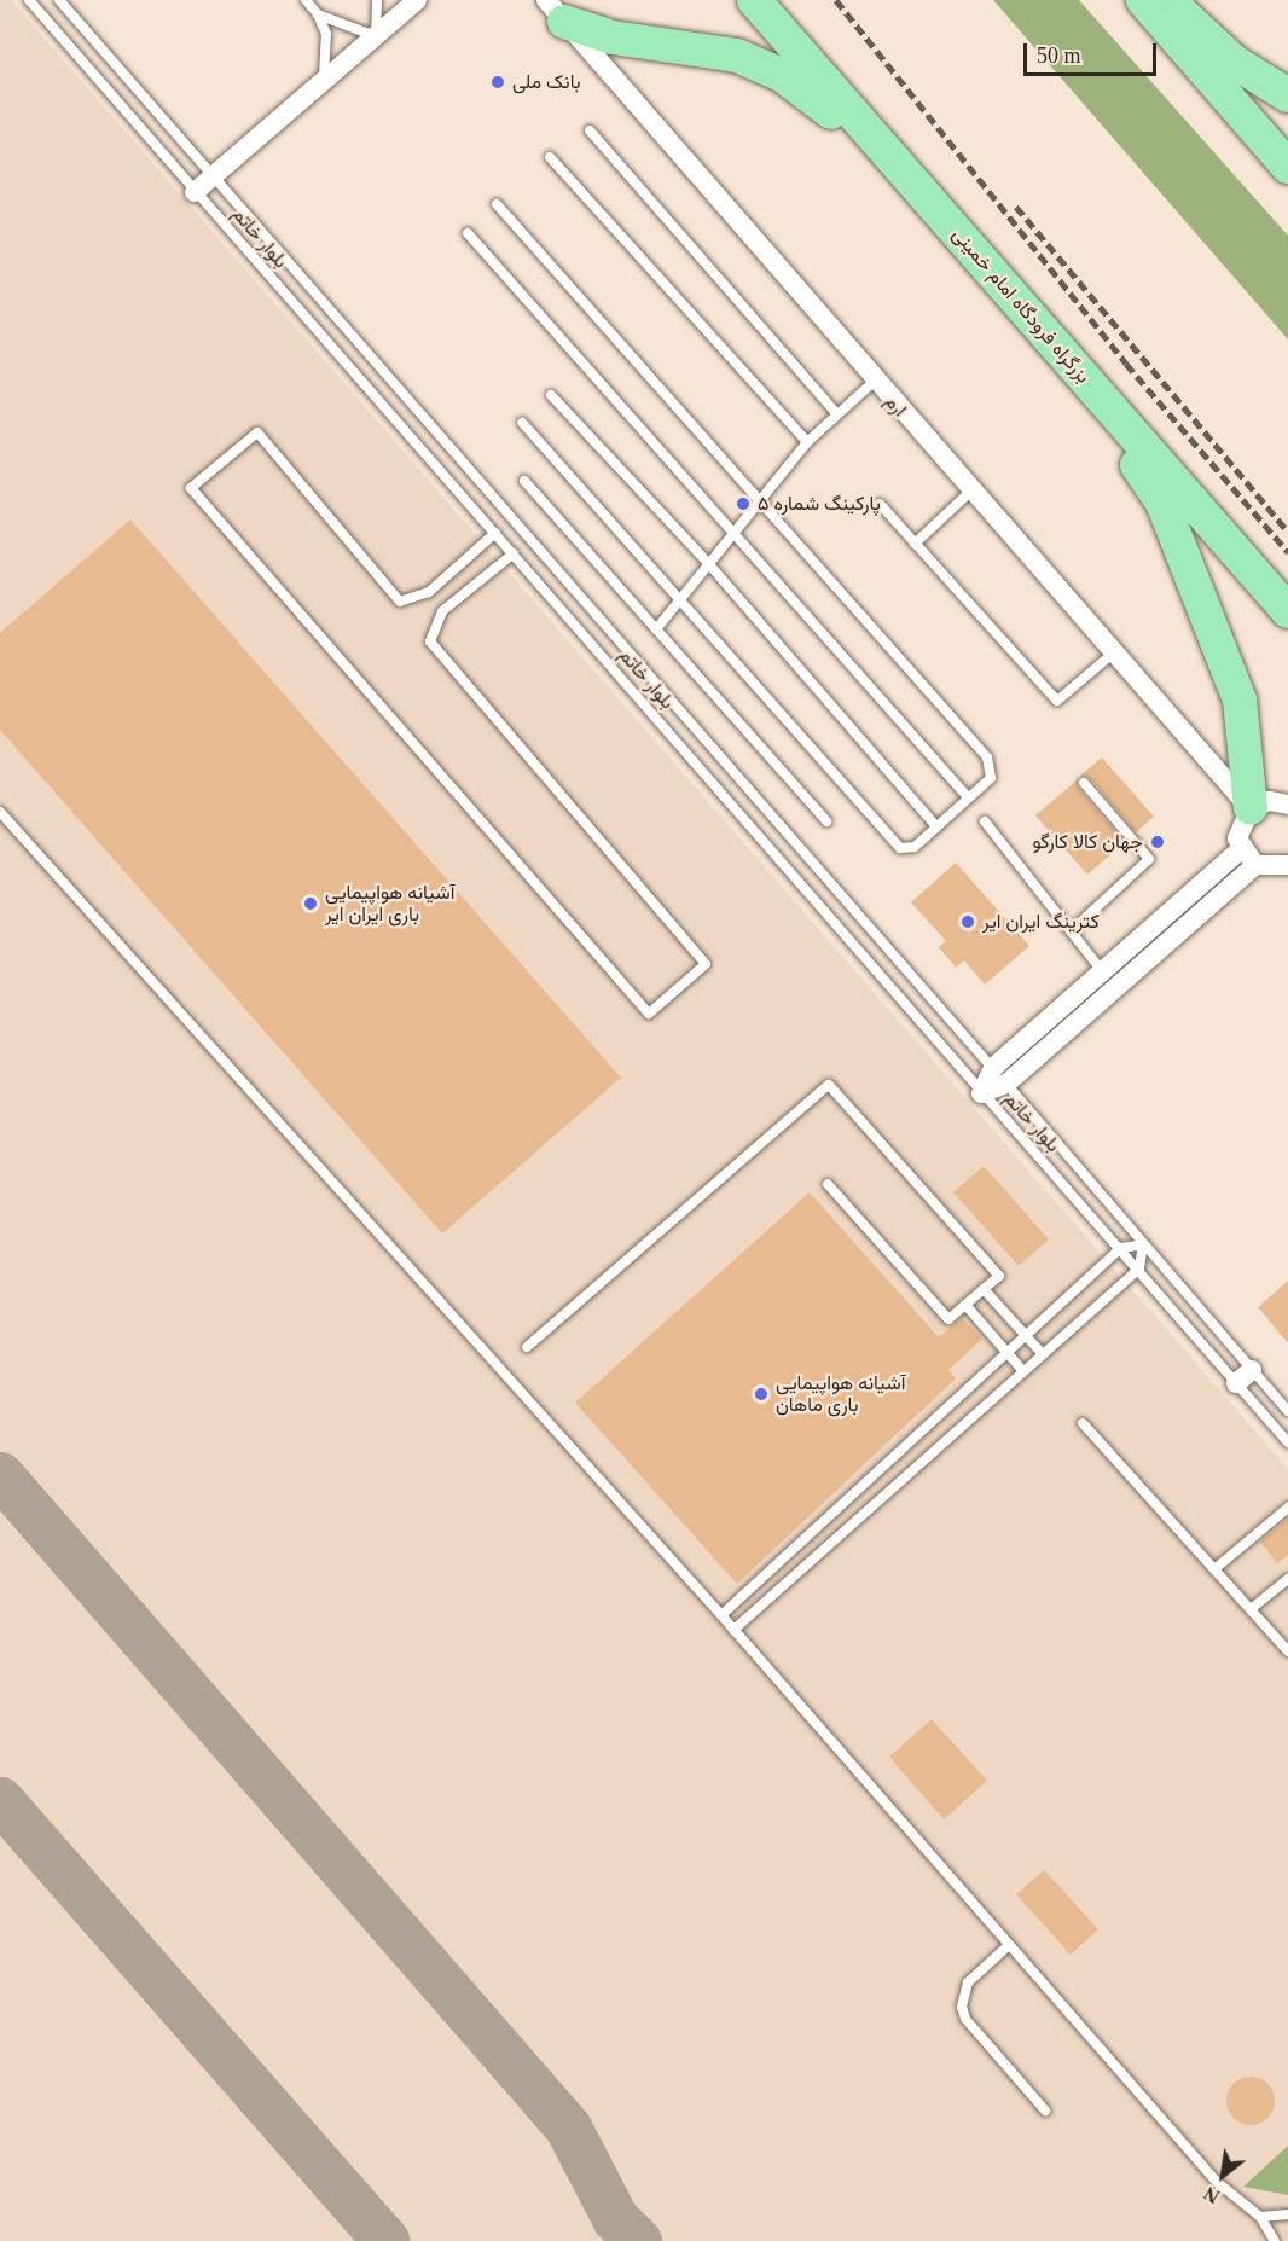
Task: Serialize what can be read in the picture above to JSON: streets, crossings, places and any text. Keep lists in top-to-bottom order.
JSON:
{
  "streets": {
    "highway": ["بزرگراه فرودگاه امام خمینی"],
    "street": ["ارم"],
    "lane": ["بلوار خاتم"]
  },
  "places": [
    "بانک ملی",
    "پارکینگ شماره ۵",
    "جهان کالا کارگو",
    "آشیانه هواپیمایی باری ایران ایر",
    "کترینگ ایران ایر",
    "آشیانه هواپیمایی باری ماهان"
  ],
  "scale_bar": "50 m",
  "north": "bottom left"
}
